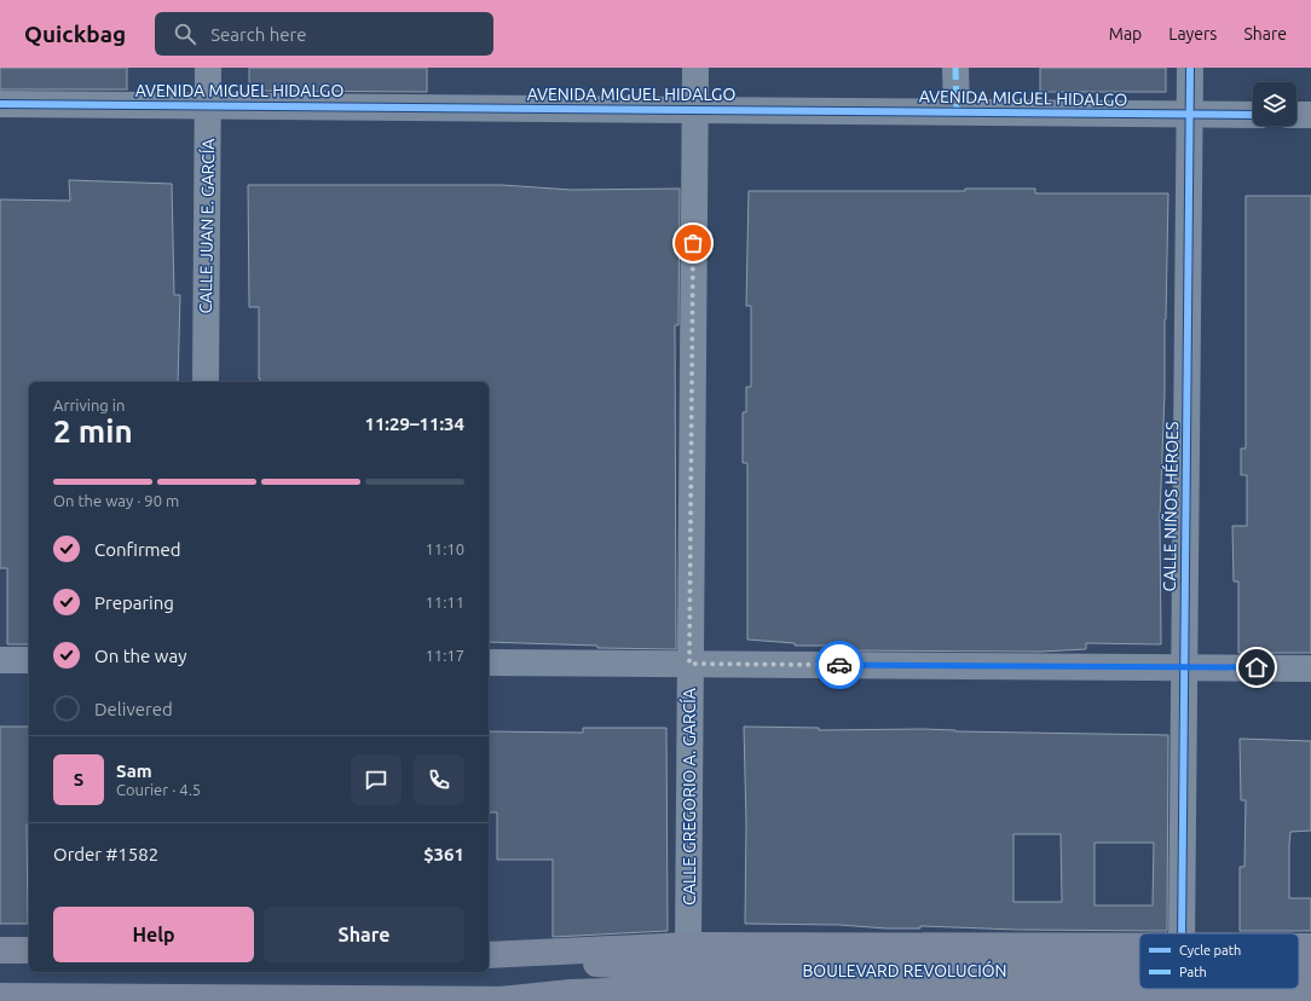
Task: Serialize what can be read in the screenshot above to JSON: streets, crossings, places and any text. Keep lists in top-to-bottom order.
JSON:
{
  "streets": {
    "main road": ["BOULEVARD REVOLUCIÓN"],
    "street": [
      "AVENIDA MIGUEL HIDALGO",
      "CALLE JUAN E. GARCÍA",
      "CALLE NIÑOS HÉROES",
      "CALLE GREGORIO A. GARCÍA"
    ]
  },
  "crossings": [
    ["AVENIDA MIGUEL HIDALGO", "CALLE JUAN E. GARCÍA"],
    ["AVENIDA MIGUEL HIDALGO", "CALLE NIÑOS HÉROES"],
    ["AVENIDA MIGUEL HIDALGO", "CALLE GREGORIO A. GARCÍA"]
  ],
  "legend": ["Cycle path", "Path"],
  "page": {
    "header": "Quickbag",
    "search": "Search here",
    "nav": ["Map", "Layers", "Share"],
    "heading": ["2 min", "Arriving in", "11:29–11:34"],
    "panel": [
      "Sam",
      "Courier · 4.5",
      "Order #1582",
      "$361"
    ],
    "bar": "On the way · 90 m",
    "list": [
      ["Confirmed", "11:10"],
      ["Preparing", "11:11"],
      ["On the way", "11:17"],
      "Delivered"
    ],
    "round": "S",
    "buttons": ["Help", "Share"]
  }
}
